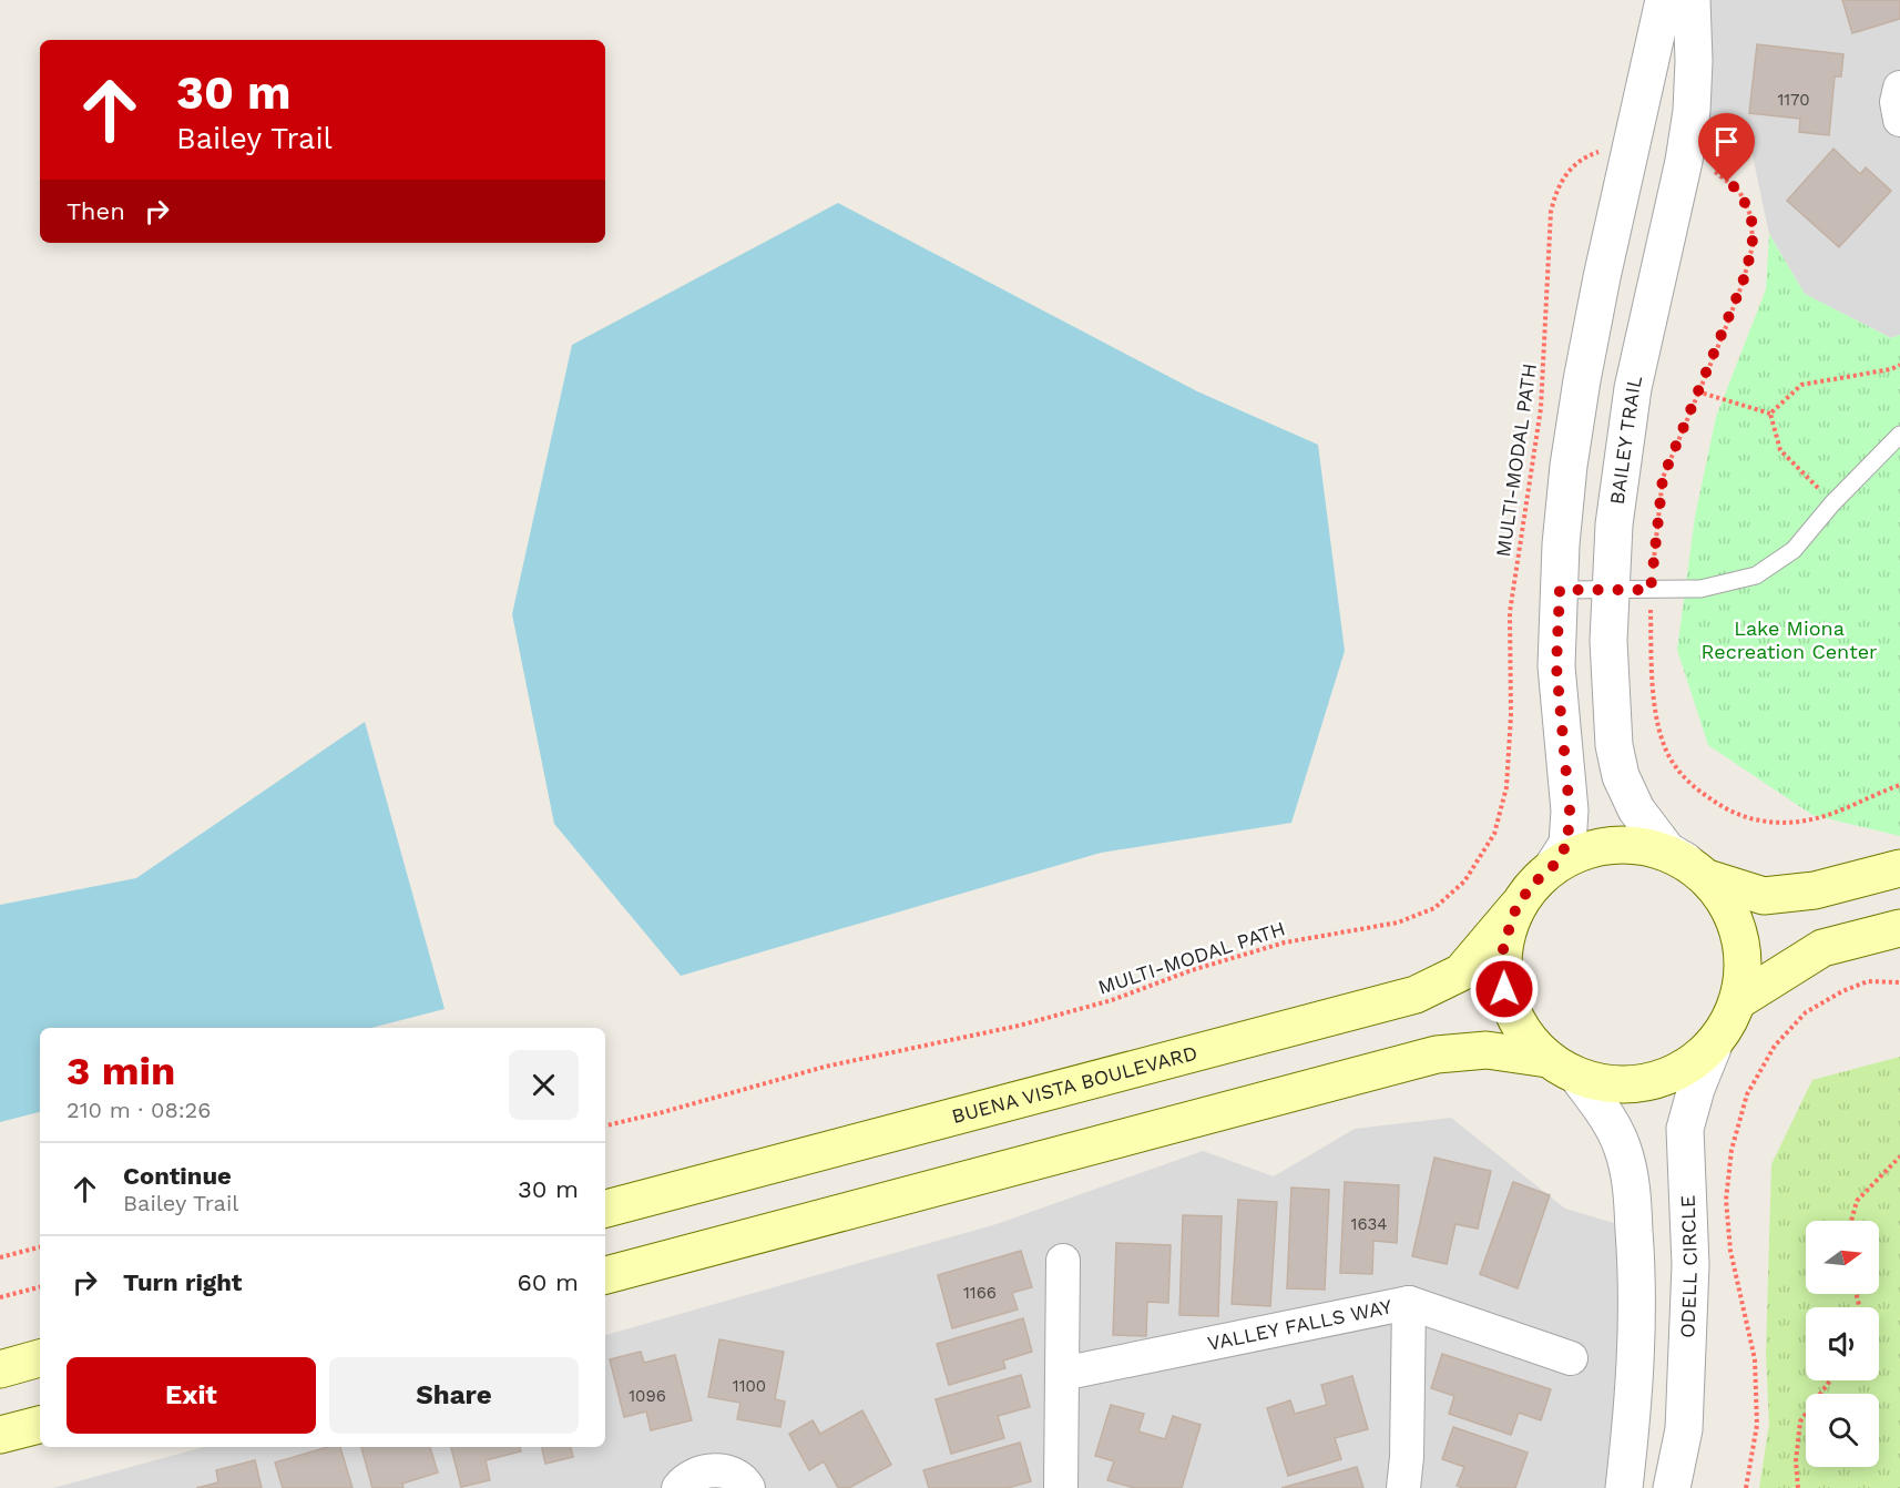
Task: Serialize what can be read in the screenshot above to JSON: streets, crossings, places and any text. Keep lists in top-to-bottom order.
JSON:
{
  "streets": {
    "main road": ["BUENA VISTA BOULEVARD"],
    "street": ["BAILEY TRAIL", "ODELL CIRCLE", "VALLEY FALLS WAY"],
    "path": ["MULTI-MODAL PATH"]
  },
  "crossings": [
    ["BAILEY TRAIL", "BUENA VISTA BOULEVARD"],
    ["BUENA VISTA BOULEVARD", "ODELL CIRCLE"]
  ],
  "parks": ["Lake Miona Recreation Center"],
  "house_numbers": [
    "1170",
    "1634",
    "1166",
    "1100",
    "1096"
  ],
  "north": "right",
  "page": {
    "turn": ["30 m", "Bailey Trail"],
    "then": "Then",
    "heading": ["3 min", "210 m · 08:26"],
    "list": [
      {
        "name": "Continue",
        "note": "Bailey Trail",
        "value": "30 m"
      },
      {
        "name": "Turn right",
        "value": "60 m"
      }
    ],
    "buttons": ["Exit", "Share"]
  }
}
